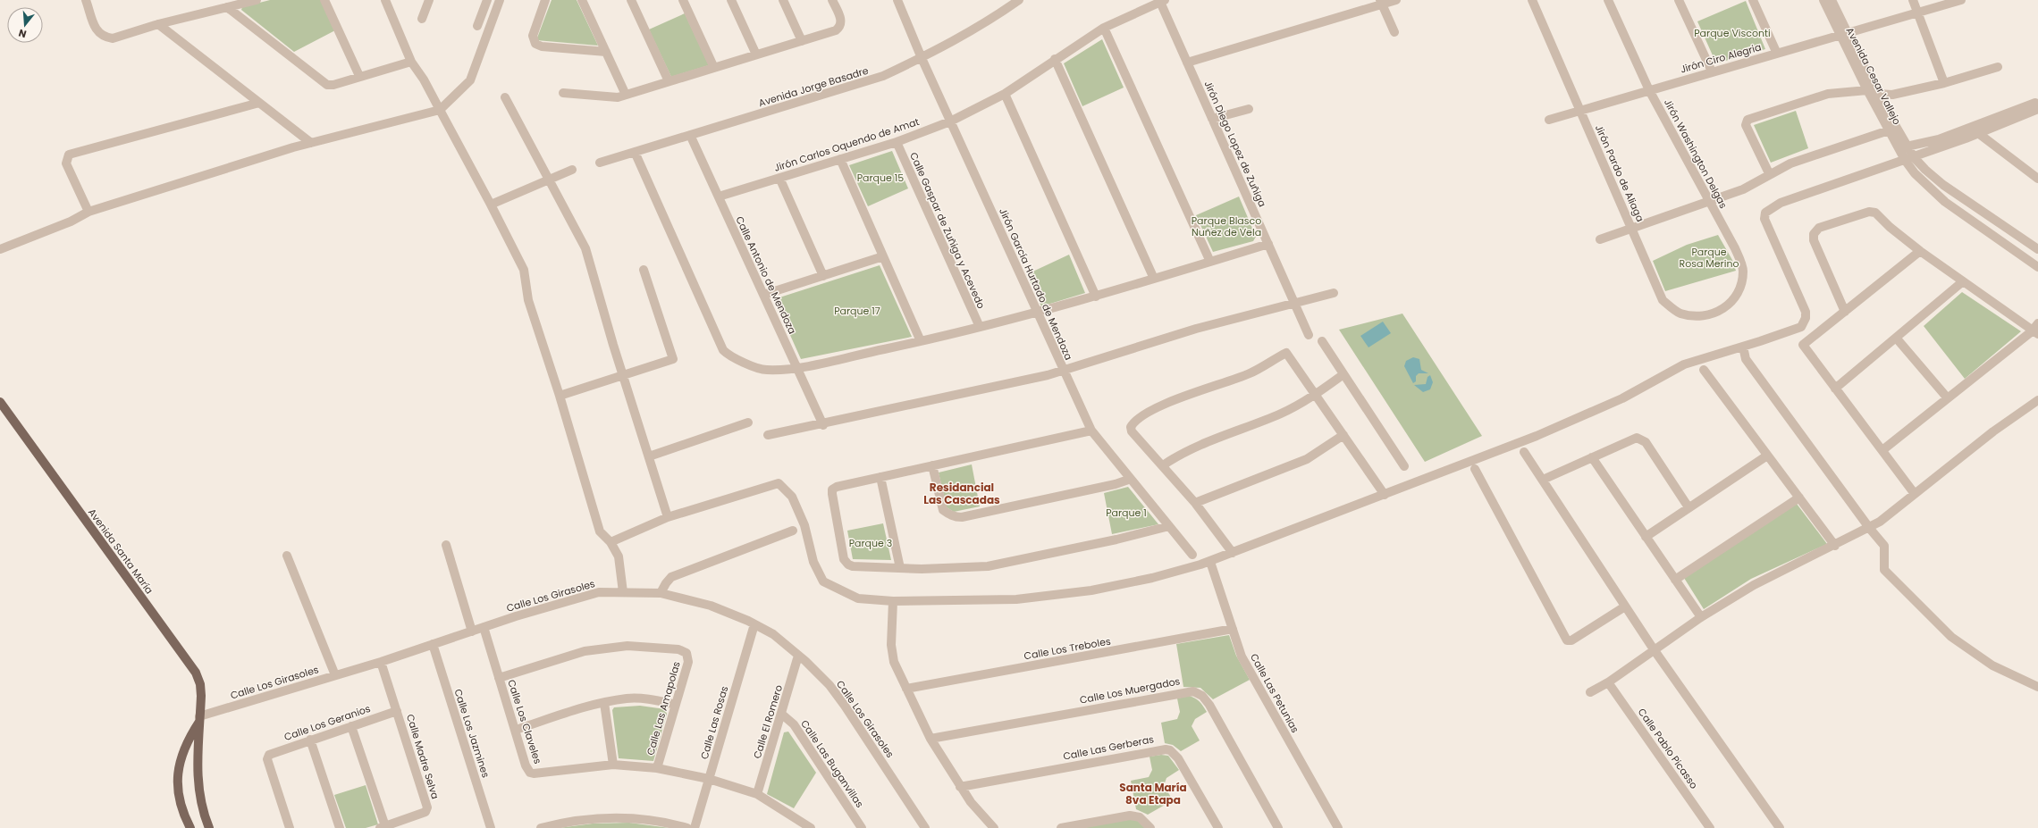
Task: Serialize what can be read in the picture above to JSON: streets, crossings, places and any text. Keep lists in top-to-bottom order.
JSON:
{
  "streets": {
    "main road": ["Avenida Santa María"],
    "street": [
      "Jirón Ciro Alegria",
      "Avenida Cesar Vallejo",
      "Avenida Jorge Basadre",
      "Jirón Diego Lopez de Zuñiga",
      "Jirón Carlos Oquendo de Amat",
      "Jirón Washington Delgas",
      "Jirón Pardo de Aliaga",
      "Calle Gaspar de Zuñiga y Acevedo",
      "Calle Antonio de Mendoza",
      "Jirón García Hurtado de Mendoza",
      "Calle Los Girasoles",
      "Calle Los Treboles",
      "Calle Los Muergados",
      "Calle Las Petunias",
      "Calle Las Amapolas",
      "Calle Los Claveles",
      "Calle El Romero",
      "Calle Los Geranios",
      "Calle Las Rosas",
      "Calle Los Jazmines",
      "Calle Las Gerberas",
      "Calle Pablo Picasso",
      "Calle Madre Selva",
      "Calle Las Buganvillas"
    ]
  },
  "crossings": [
    ["Jirón Ciro Alegria", "Avenida Cesar Vallejo"],
    ["Jirón Ciro Alegria", "Jirón Washington Delgas"],
    ["Jirón Ciro Alegria", "Jirón Pardo de Aliaga"],
    ["Avenida Jorge Basadre", "Calle Antonio de Mendoza"],
    ["Avenida Jorge Basadre", "Jirón García Hurtado de Mendoza"],
    ["Jirón Diego Lopez de Zuñiga", "Jirón Carlos Oquendo de Amat"],
    ["Jirón Carlos Oquendo de Amat", "Calle Gaspar de Zuñiga y Acevedo"],
    ["Jirón Carlos Oquendo de Amat", "Calle Antonio de Mendoza"],
    ["Jirón Carlos Oquendo de Amat", "Jirón García Hurtado de Mendoza"],
    ["Jirón Washington Delgas", "Jirón Pardo de Aliaga"],
    ["Avenida Santa María", "Calle Los Girasoles"],
    ["Calle Los Girasoles", "Calle Los Claveles"],
    ["Calle Los Girasoles", "Calle El Romero"],
    ["Calle Los Girasoles", "Calle Las Rosas"],
    ["Calle Los Girasoles", "Calle Los Jazmines"],
    ["Calle Los Girasoles", "Calle Madre Selva"],
    ["Calle Los Treboles", "Calle Las Petunias"],
    ["Calle Las Amapolas", "Calle Los Claveles"],
    ["Calle Los Claveles", "Calle Las Rosas"],
    ["Calle El Romero", "Calle Las Buganvillas"],
    ["Calle Los Geranios", "Calle Madre Selva"]
  ],
  "districts": ["Residancial Las Cascadas", "Santa María 8va Etapa"],
  "parks": [
    "Parque Visconti",
    "Parque 15",
    "Parque Blasco Nuñez de Vela",
    "Parque Rosa Merino",
    "Parque 17",
    "Parque 1",
    "Parque 3"
  ],
  "north": "bottom"
}
